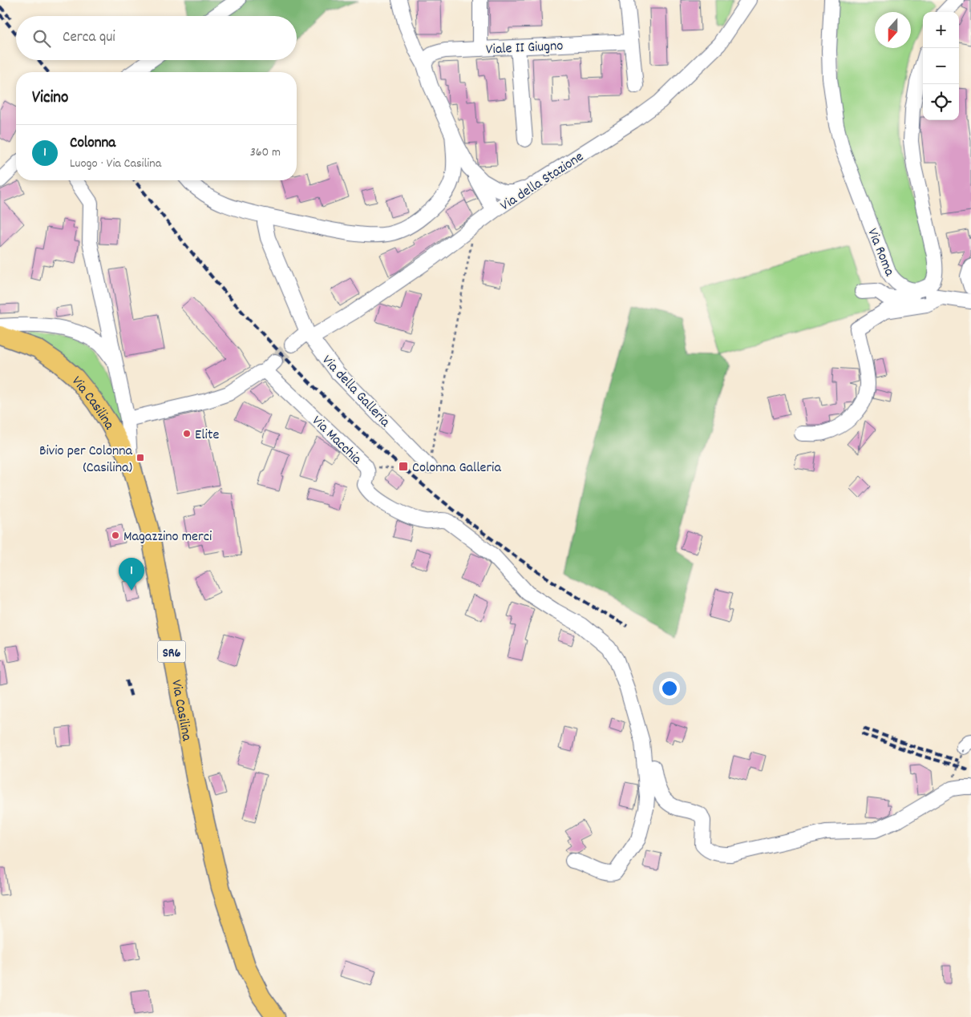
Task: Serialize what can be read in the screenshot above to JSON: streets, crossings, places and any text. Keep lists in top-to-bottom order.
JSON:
{
  "streets": {
    "main road": ["Via Casilina", "SR6"],
    "street": [
      "Viale II Giugno",
      "Via della Stazione",
      "Via Roma",
      "Via della Galleria",
      "Via Macchia"
    ]
  },
  "crossings": [
    ["Via della Stazione", "Via della Galleria"]
  ],
  "places": {
    "other": ["Elite", "Magazzino merci"],
    "transit": ["Bivio per Colonna (Casilina)", "Colonna Galleria"]
  },
  "north": "bottom",
  "page": {
    "map_buttons": ["+", "−"],
    "search": "Cerca qui",
    "heading": "Vicino",
    "list": [
      {
        "mark": "1",
        "name": "Colonna",
        "note": "Luogo · Via Casilina",
        "value": "360 m"
      }
    ],
    "pins": "1"
  }
}
